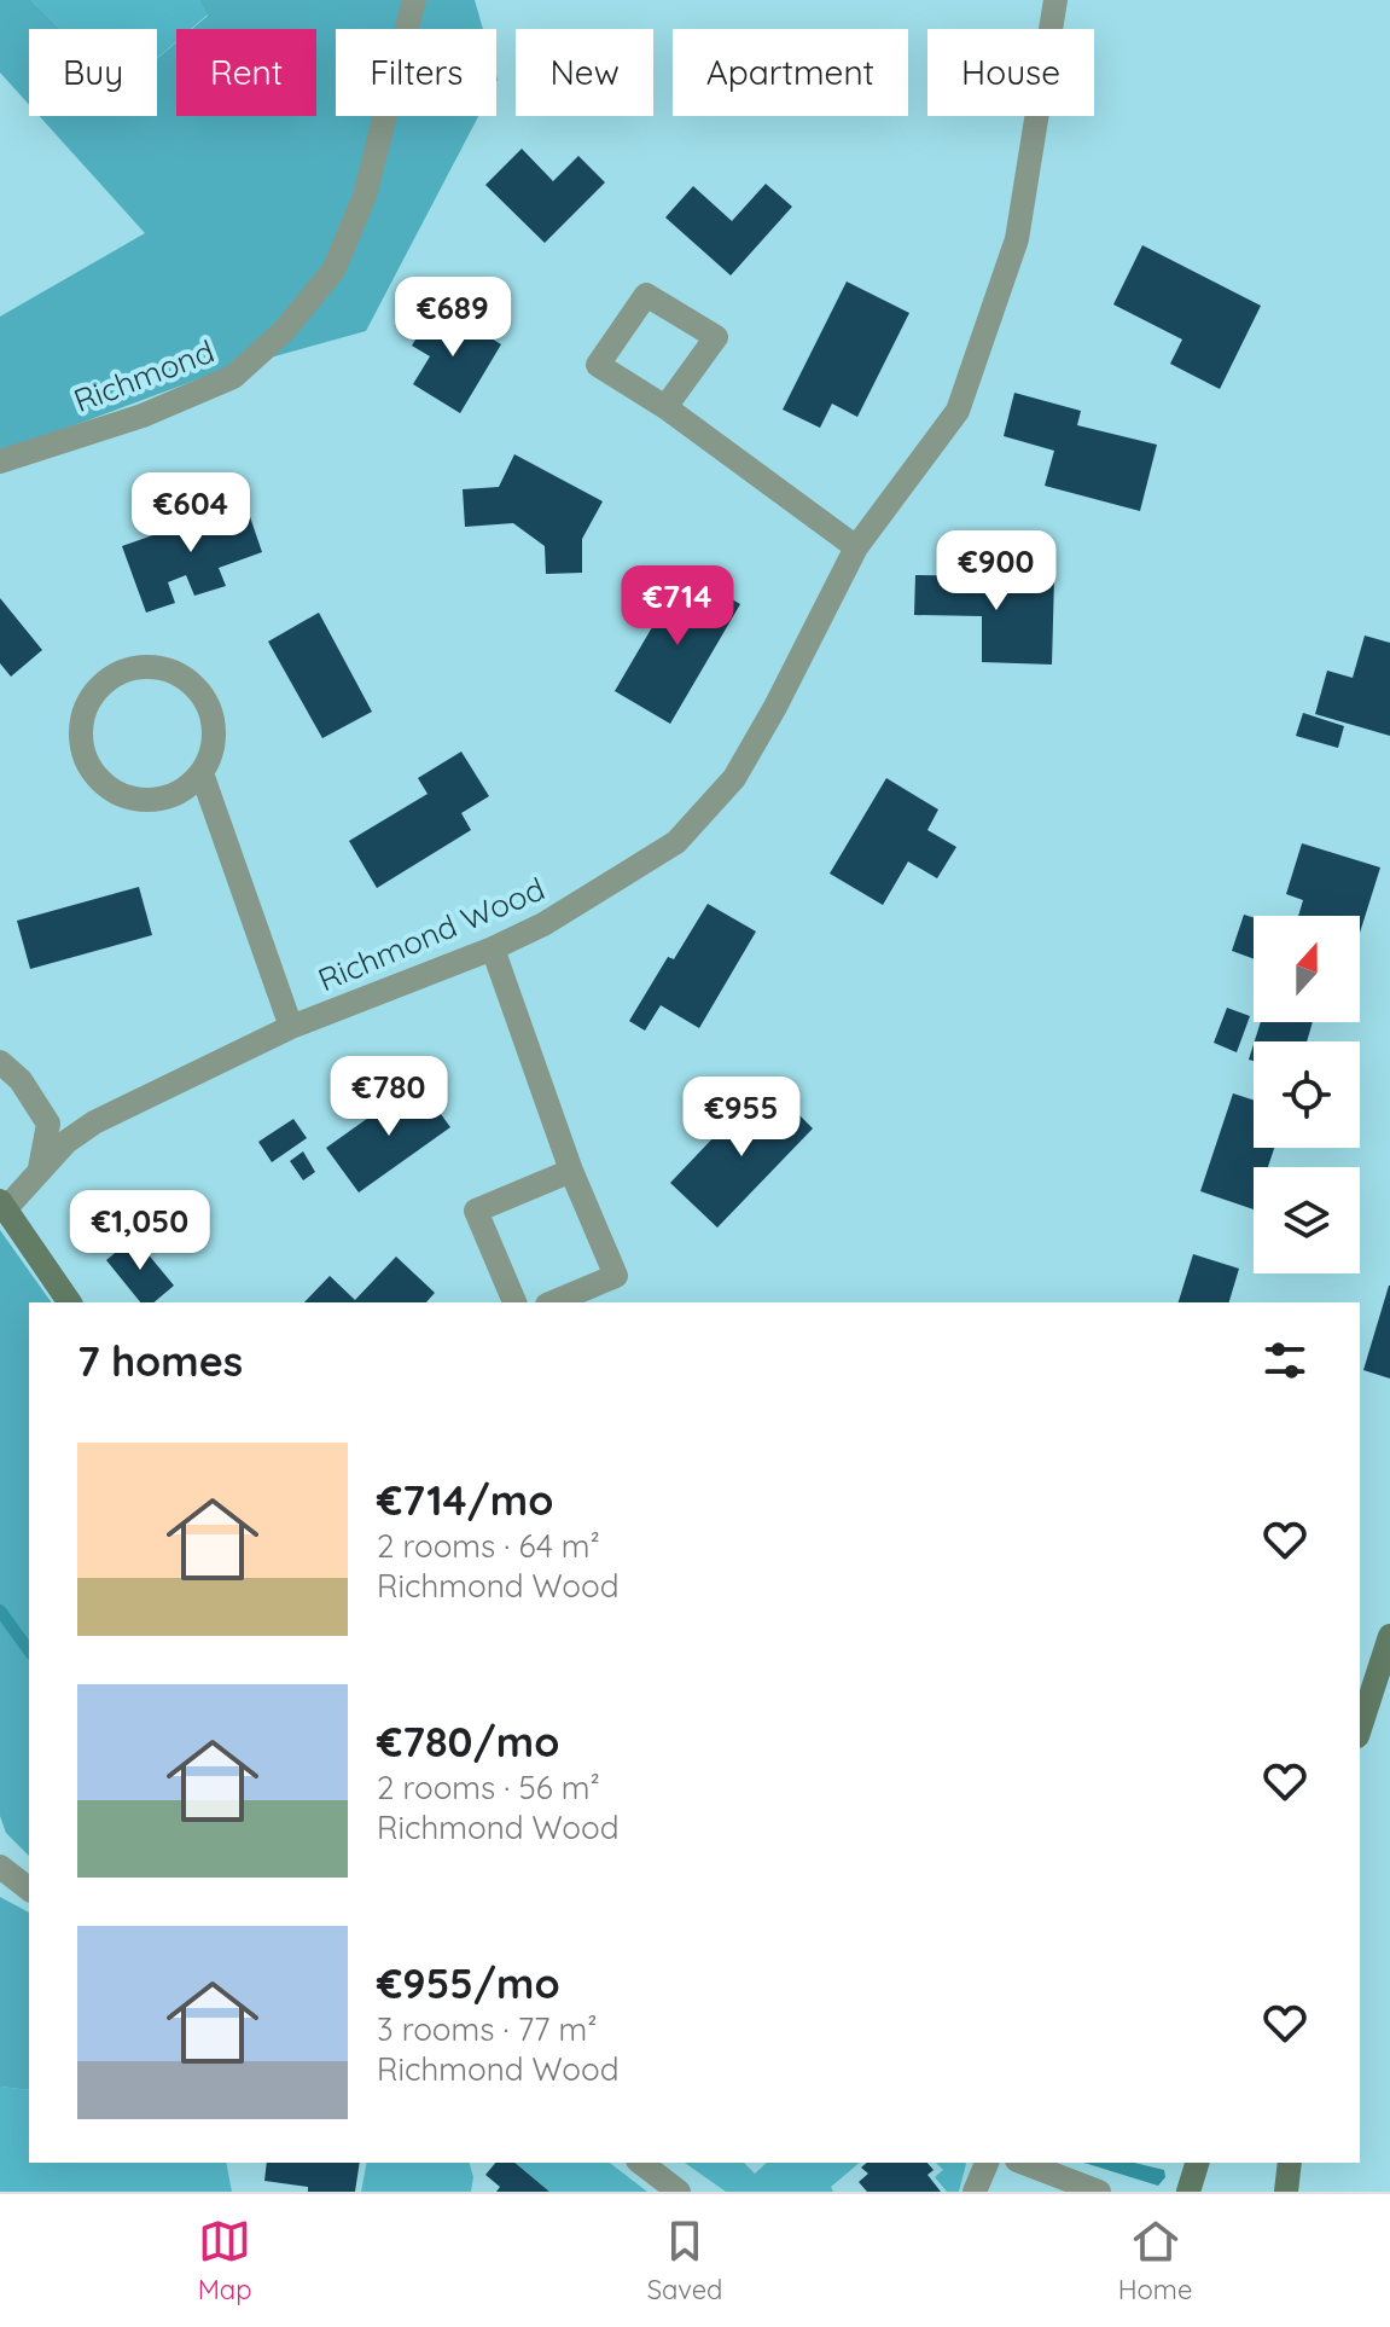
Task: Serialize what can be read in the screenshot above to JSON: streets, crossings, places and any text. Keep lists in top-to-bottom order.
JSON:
{
  "streets": {
    "street": ["Richmond", "Richmond Wood"]
  },
  "north": "top",
  "page": {
    "chip": [
      "Buy",
      "Rent",
      "Filters",
      "New",
      "Apartment",
      "House"
    ],
    "price": [
      "€689",
      "€604",
      "€900",
      "€714",
      "€780",
      "€955",
      "€1,050"
    ],
    "heading": "7 homes",
    "list": [
      {
        "name": "€714/mo",
        "note": "2 rooms · 64 m² · Richmond Wood"
      },
      {
        "name": "€780/mo",
        "note": "2 rooms · 56 m² · Richmond Wood"
      },
      {
        "name": "€955/mo",
        "note": "3 rooms · 77 m² · Richmond Wood"
      }
    ],
    "tabs": ["Map", "Saved", "Home"]
  }
}
